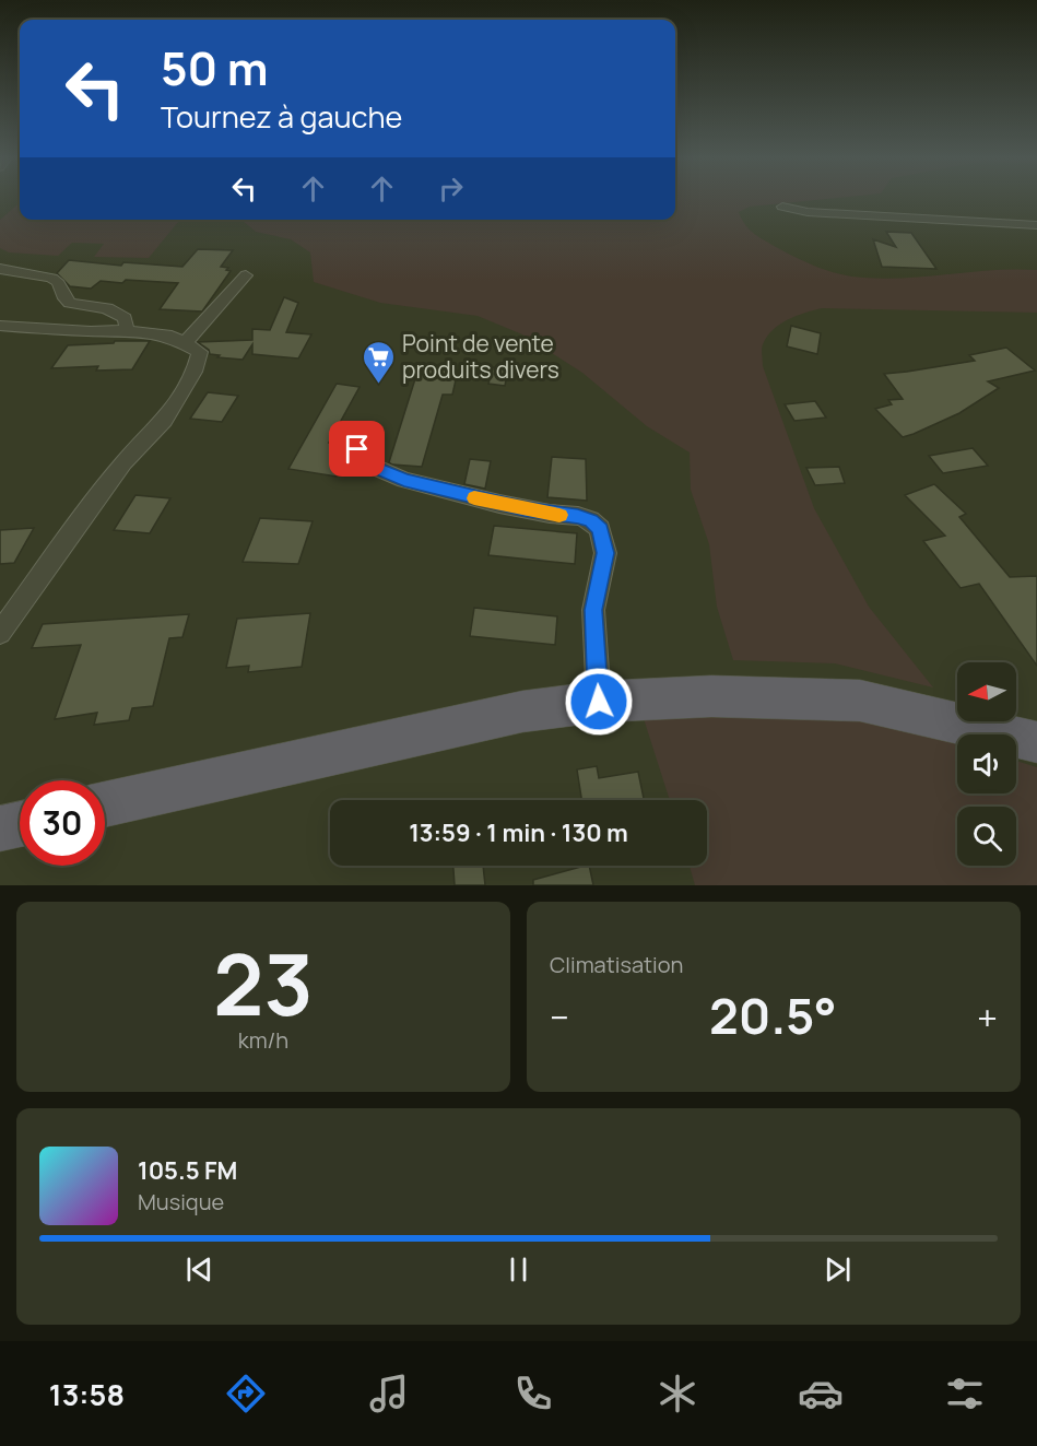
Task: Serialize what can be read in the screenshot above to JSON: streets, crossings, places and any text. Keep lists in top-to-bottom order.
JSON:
{
  "places": {
    "supermarket": ["Point de vente produits divers"]
  },
  "north": "left",
  "page": {
    "turn": ["50 m", "Tournez à gauche"],
    "limit": "30",
    "trip": "13:59 · 1 min · 130 m",
    "tile": [
      ["23", "km/h"],
      "Climatisation"
    ],
    "heat": ["−", "20.5°", "+"],
    "song": ["105.5 FM", "Musique"],
    "tabs": "13:58"
  }
}
